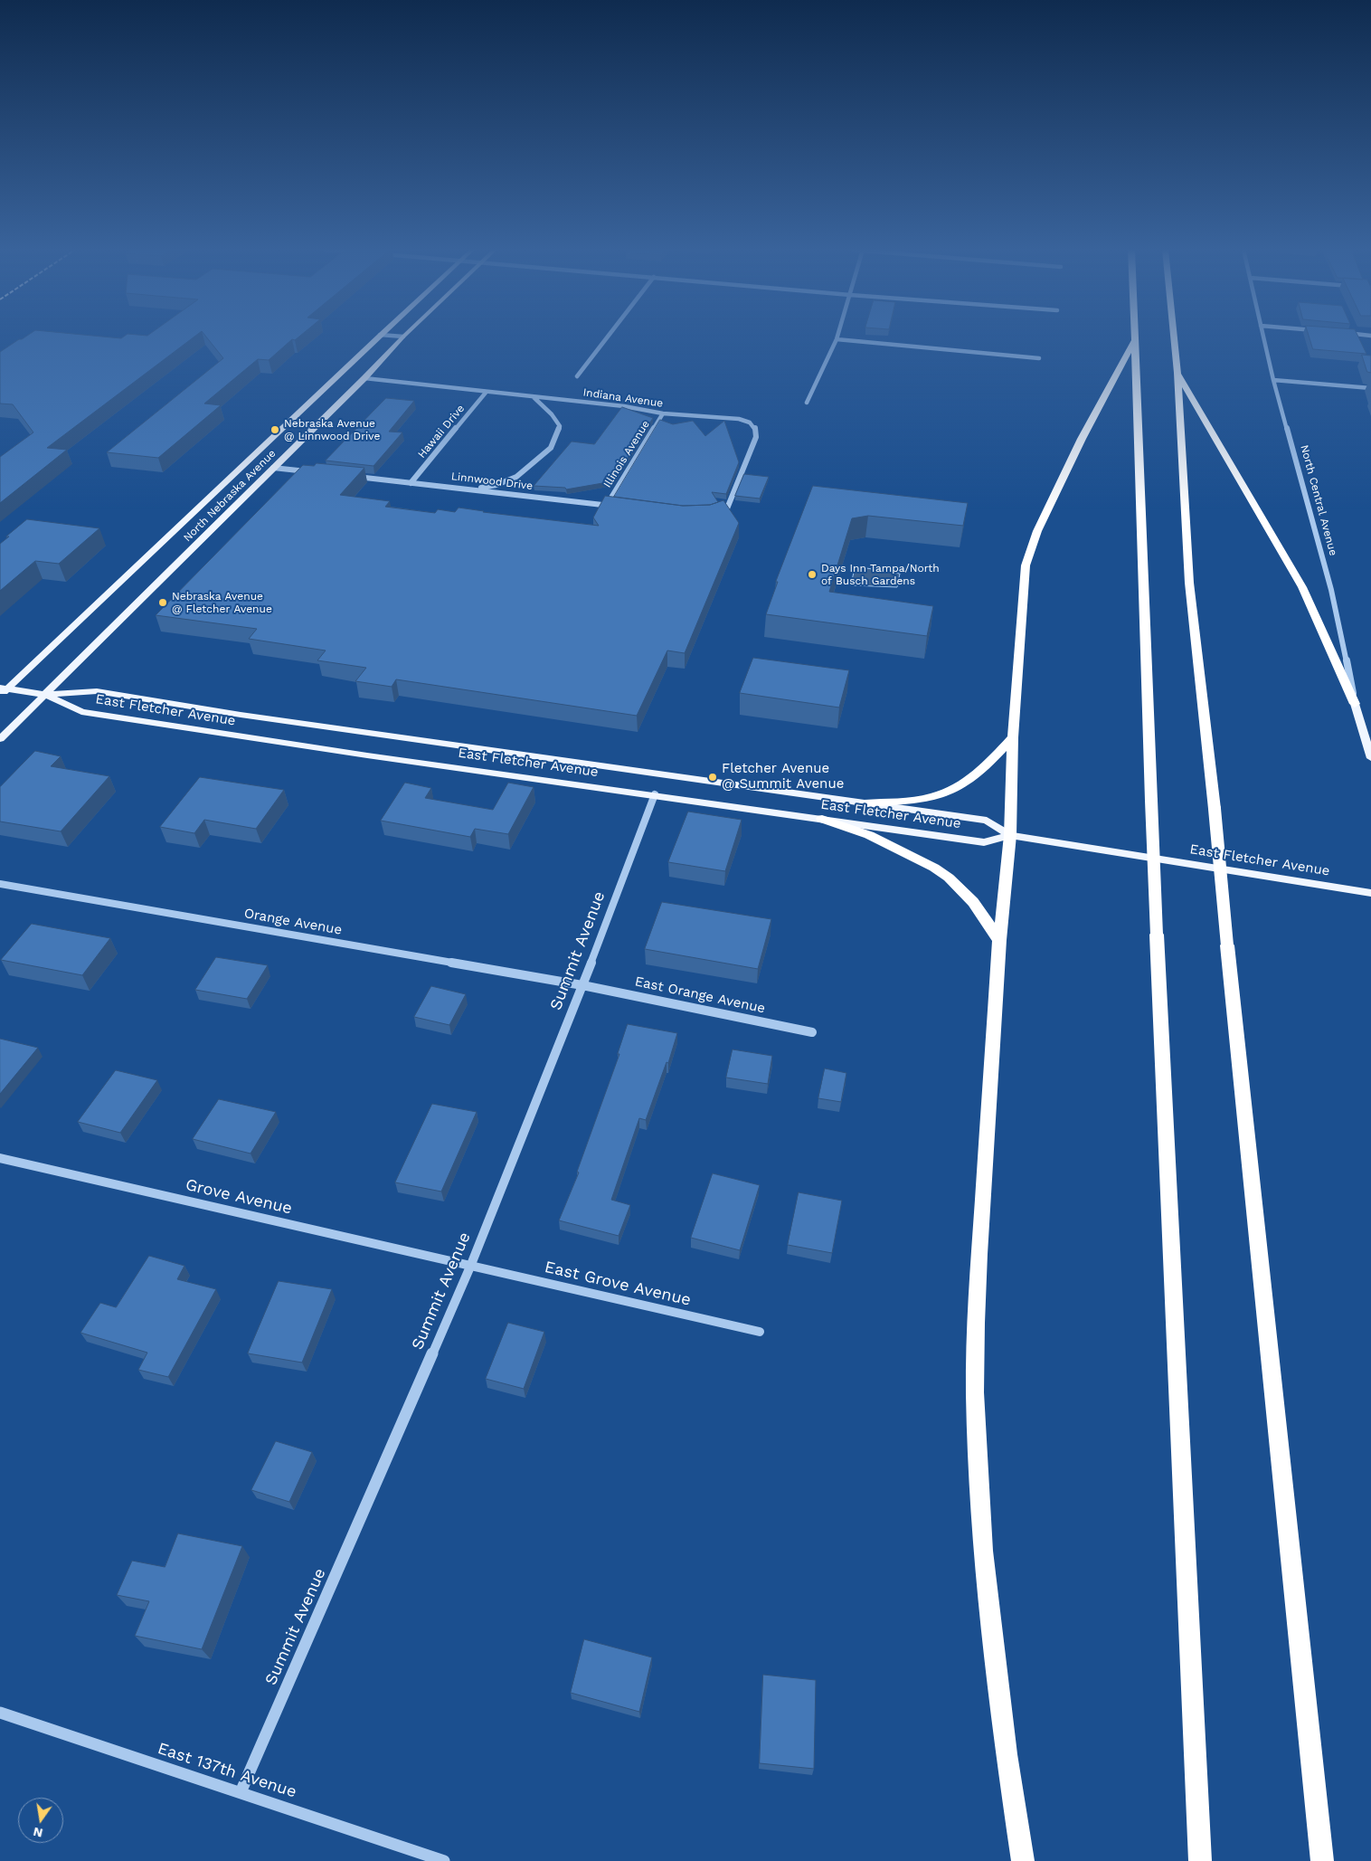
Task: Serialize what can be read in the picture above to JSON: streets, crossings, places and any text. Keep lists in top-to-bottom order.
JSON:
{
  "streets": {
    "main road": ["North Nebraska Avenue", "North Central Avenue", "East Fletcher Avenue"],
    "street": [
      "Indiana Avenue",
      "Hawaii Drive",
      "Illinois Avenue",
      "Linnwood Drive",
      "Orange Avenue",
      "Summit Avenue",
      "East Orange Avenue",
      "Grove Avenue",
      "East Grove Avenue",
      "East 137th Avenue"
    ]
  },
  "crossings": [
    ["Indiana Avenue", "Hawaii Drive"],
    ["Indiana Avenue", "Illinois Avenue"],
    ["Indiana Avenue", "North Nebraska Avenue"],
    ["Hawaii Drive", "Linnwood Drive"],
    ["Illinois Avenue", "Linnwood Drive"],
    ["North Nebraska Avenue", "East Fletcher Avenue"],
    ["East Fletcher Avenue", "Summit Avenue"],
    ["Orange Avenue", "Summit Avenue"],
    ["Orange Avenue", "East Orange Avenue"],
    ["Summit Avenue", "East Orange Avenue"],
    ["Summit Avenue", "Grove Avenue"],
    ["Summit Avenue", "East Grove Avenue"],
    ["Summit Avenue", "East 137th Avenue"],
    ["Grove Avenue", "East Grove Avenue"]
  ],
  "places": [
    "Nebraska Avenue @ Linnwood Drive",
    "Days Inn Tampa/North of Busch Gardens",
    "Nebraska Avenue @ Fletcher Avenue",
    "Fletcher Avenue @ Summit Avenue"
  ],
  "north": "bottom"
}
